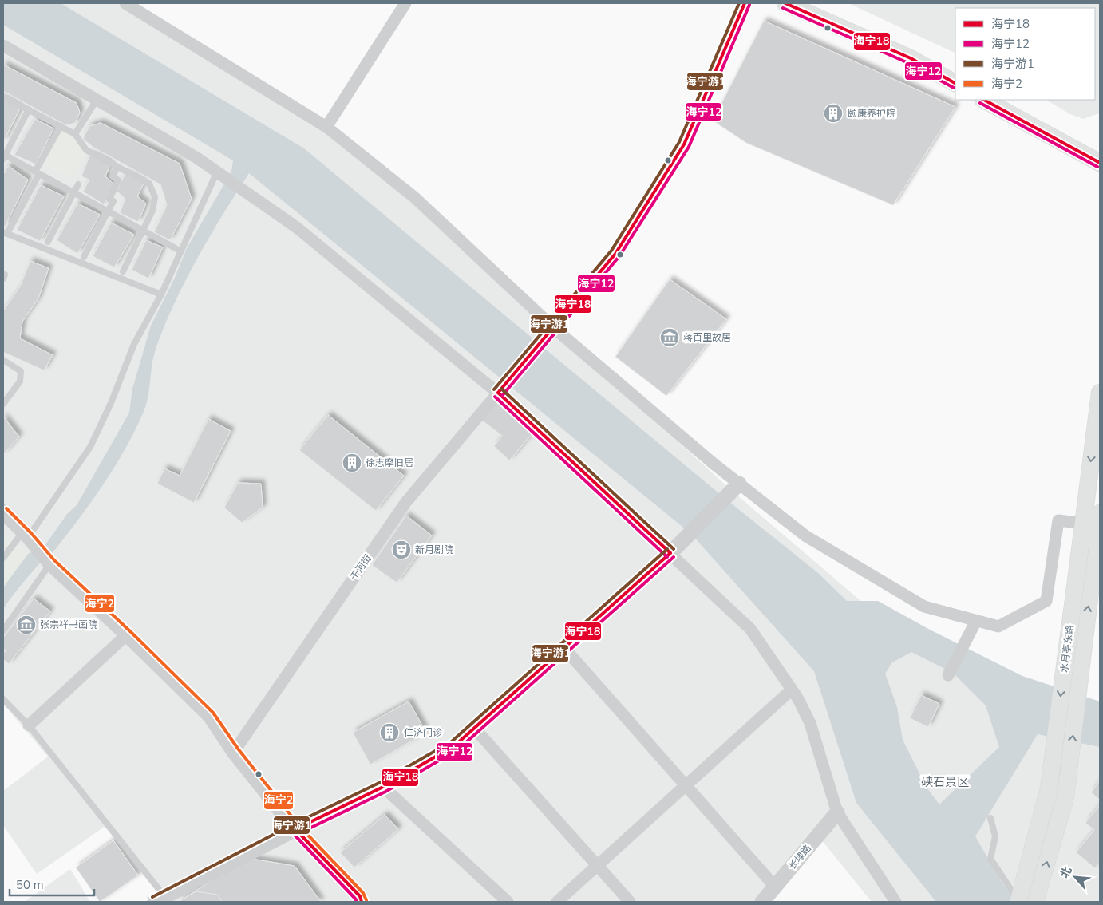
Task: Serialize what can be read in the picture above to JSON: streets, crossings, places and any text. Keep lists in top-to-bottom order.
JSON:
{
  "streets": {
    "main road": ["水月亭东路"],
    "street": ["干河街", "长埭路"]
  },
  "districts": ["硖石景区"],
  "places": {
    "building": ["颐康养护院", "徐志摩旧居", "仁济门诊"],
    "museum": ["蒋百里故居", "张宗祥书画院"],
    "theatre": ["新月剧院"]
  },
  "lines": [
    "transit line 海宁18",
    "transit line 海宁游1",
    "transit line 海宁12",
    "transit line 海宁2"
  ],
  "legend": [
    "海宁18",
    "海宁12",
    "海宁游1",
    "海宁2"
  ],
  "scale_bar": "50 m",
  "north": "top left"
}
